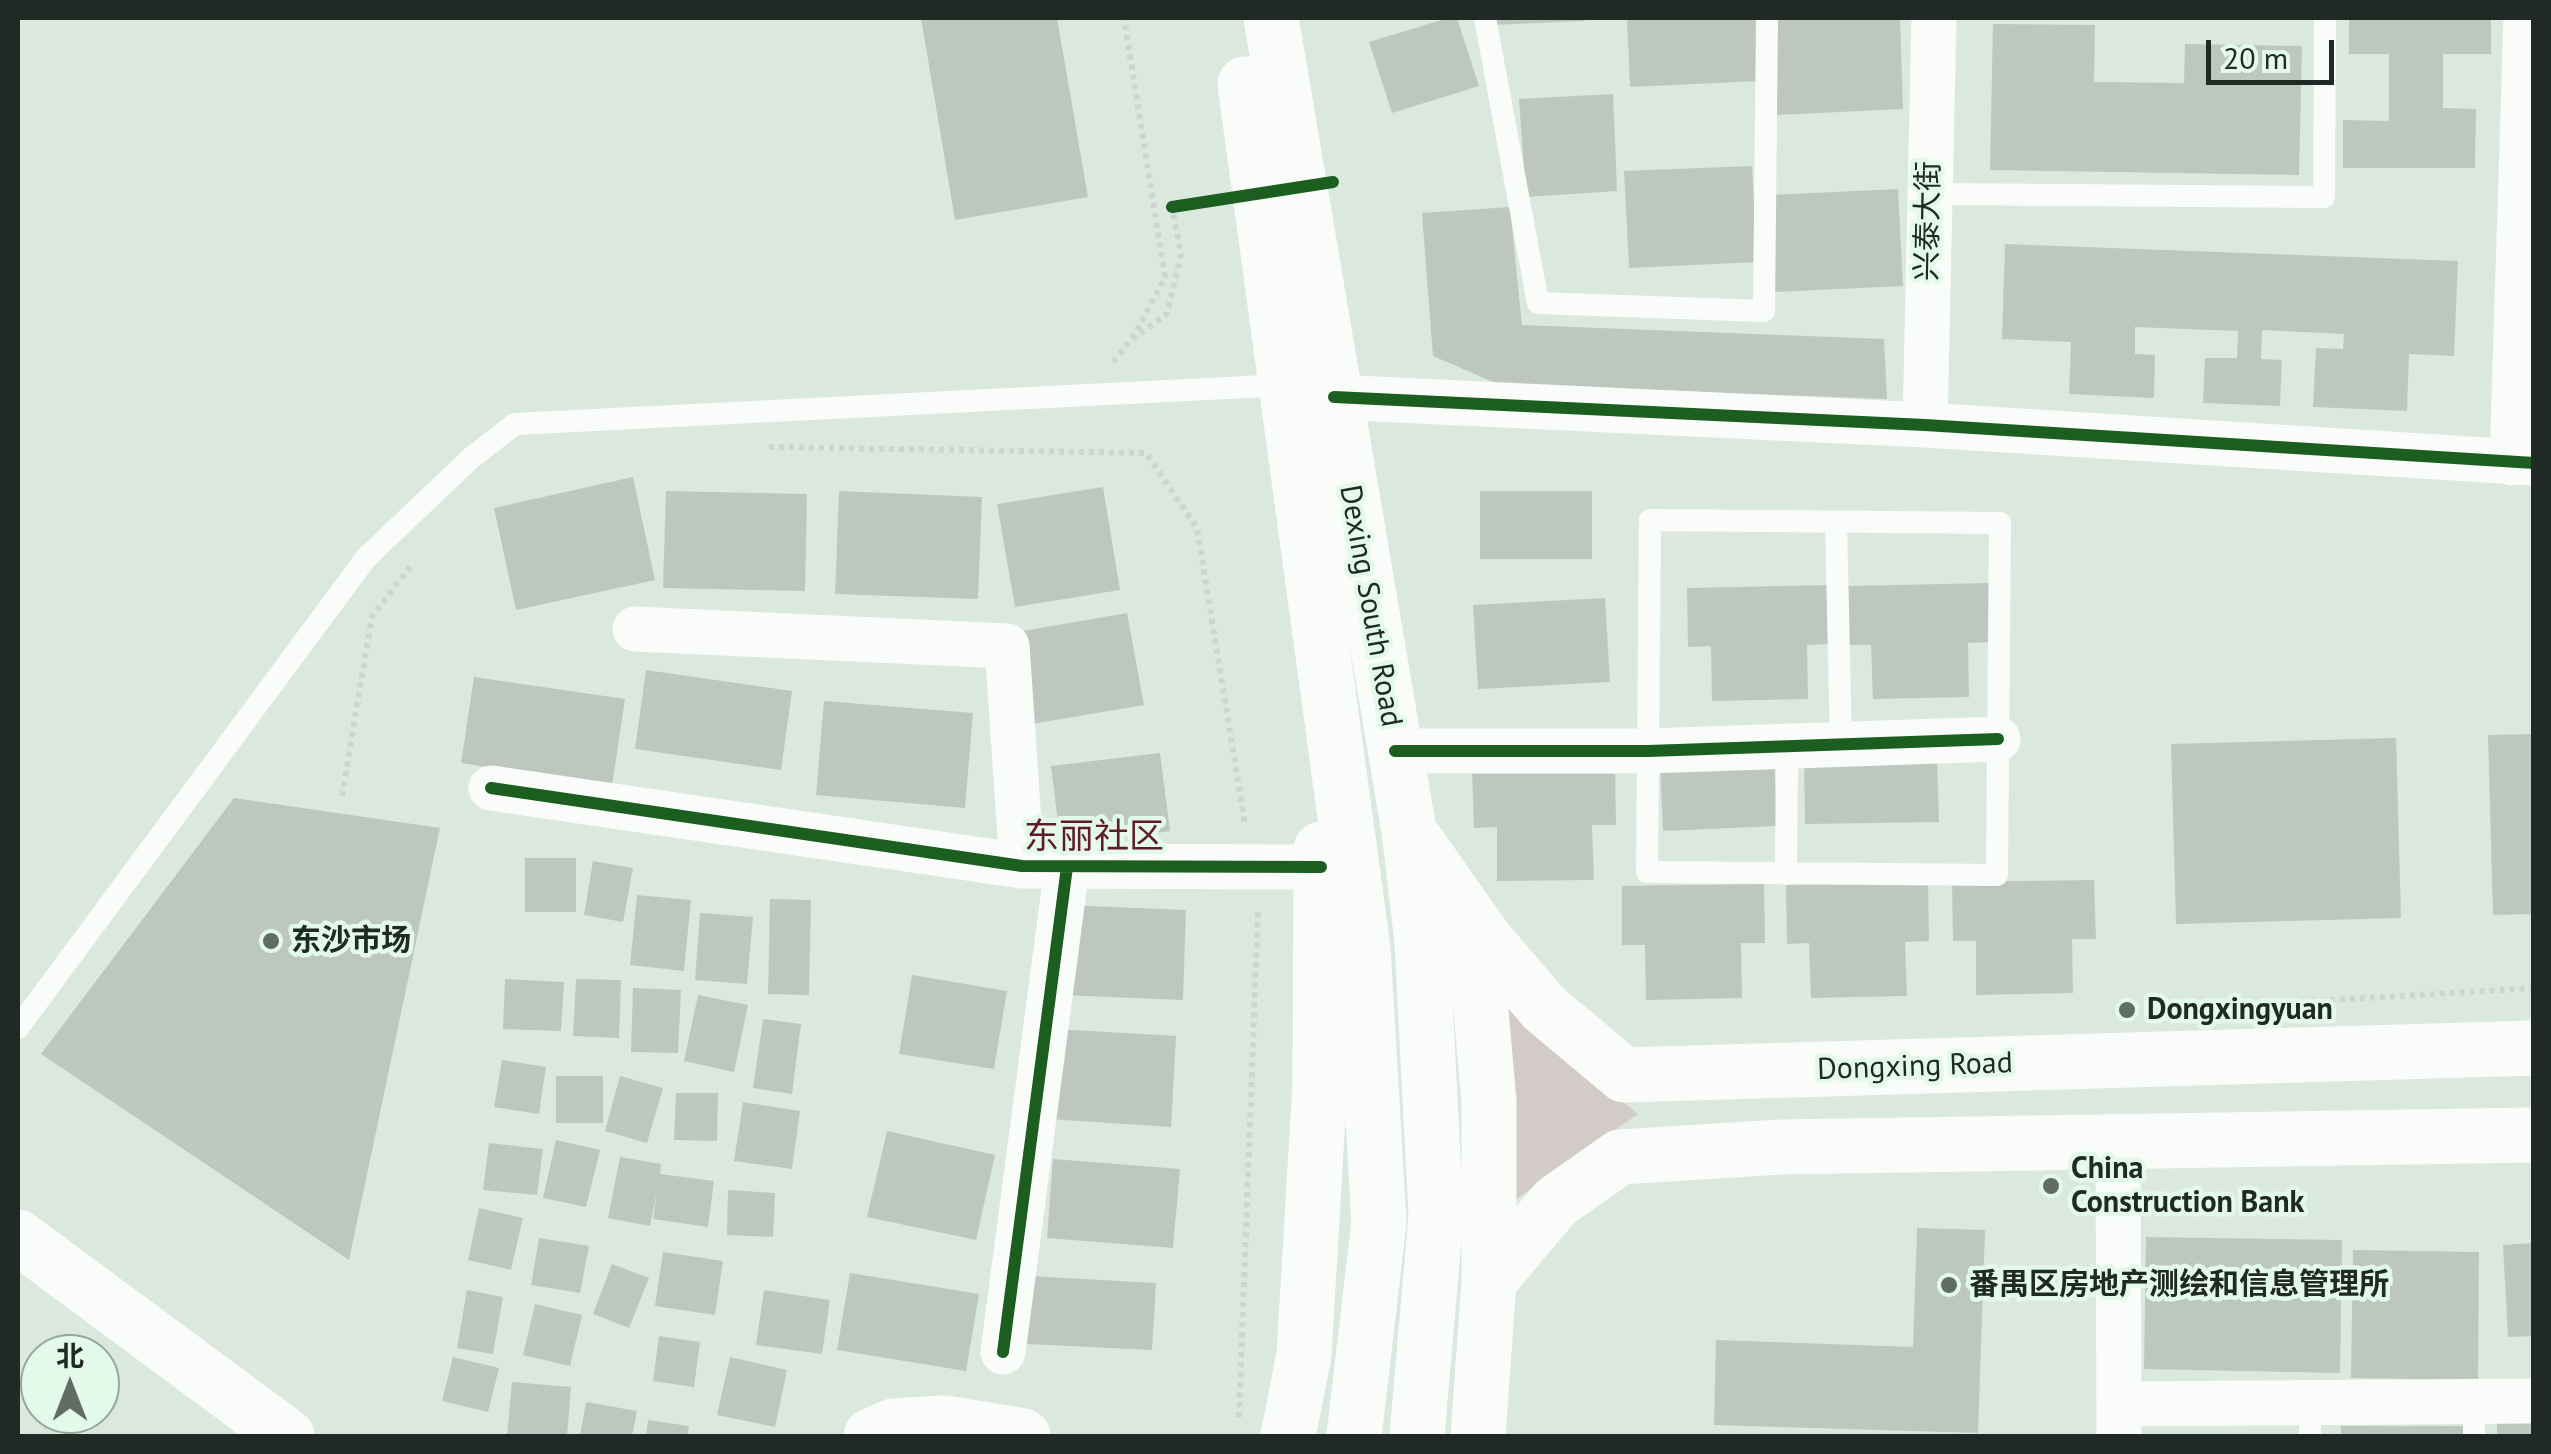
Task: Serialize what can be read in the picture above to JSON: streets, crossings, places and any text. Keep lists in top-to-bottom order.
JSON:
{
  "streets": {
    "main road": ["Dexing South Road", "Dongxing Road"],
    "street": ["兴泰大街"]
  },
  "crossings": [
    ["Dexing South Road", "Dongxing Road"]
  ],
  "districts": ["东丽社区"],
  "places": [
    "东沙市场",
    "Dongxingyuan",
    "China Construction Bank",
    "番禺区房地产测绘和信息管理所"
  ],
  "scale_bar": "20 m",
  "north": "top"
}
